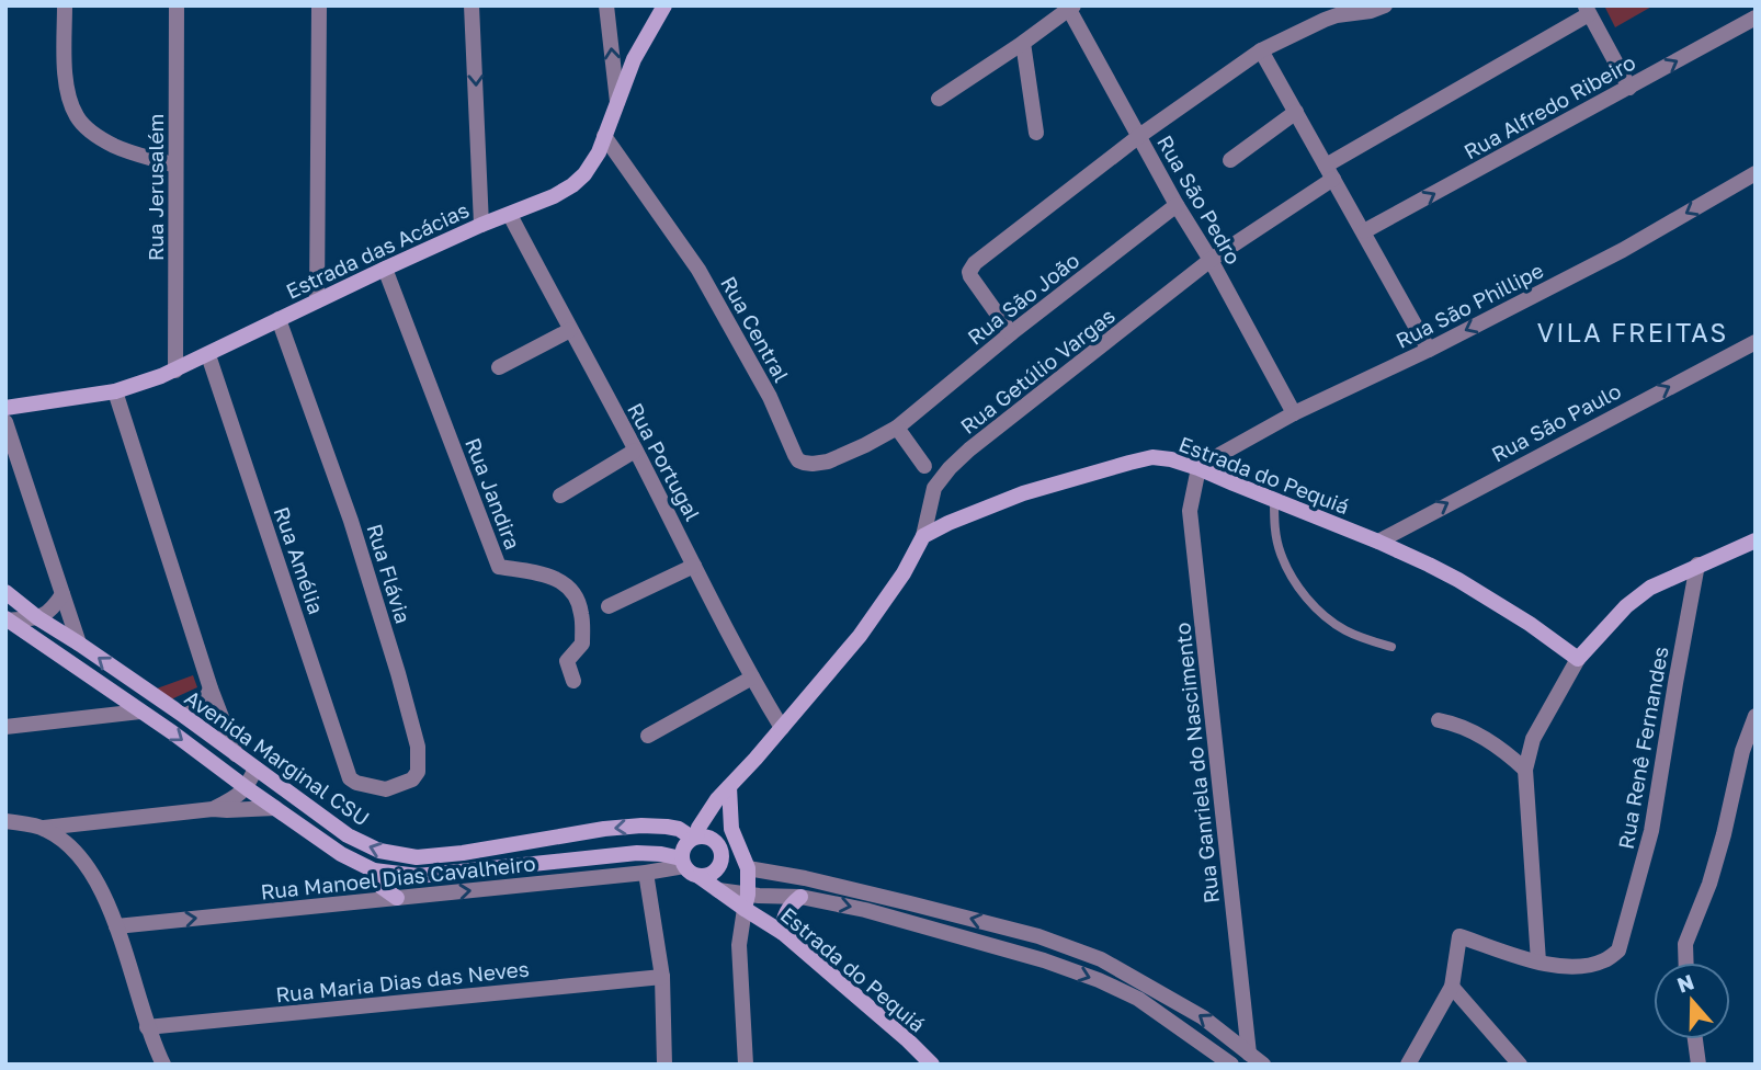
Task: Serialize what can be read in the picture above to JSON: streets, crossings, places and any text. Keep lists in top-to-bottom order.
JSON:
{
  "streets": {
    "main road": ["Estrada das Acácias", "Estrada do Pequiá", "Avenida Marginal CSU"],
    "street": [
      "Rua Alfredo Ribeiro",
      "Rua Jerusalém",
      "Rua São Pedro",
      "Rua São João",
      "Rua São Phillipe",
      "Rua Central",
      "Rua Getúlio Vargas",
      "Rua São Paulo",
      "Rua Portugal",
      "Rua Jandira",
      "Rua Amélia",
      "Rua Flávia",
      "Rua Renê Fernandes",
      "Rua Ganriela do Nascimento",
      "Rua Manoel Dias Cavalheiro",
      "Rua Maria Dias das Neves"
    ]
  },
  "crossings": [
    ["Rua Jerusalém", "Estrada das Acácias"],
    ["Rua São Pedro", "Rua São João"],
    ["Rua São Pedro", "Rua São Phillipe"],
    ["Rua São Pedro", "Rua Getúlio Vargas"],
    ["Estrada das Acácias", "Rua Central"],
    ["Estrada das Acácias", "Rua Portugal"],
    ["Estrada das Acácias", "Rua Jandira"],
    ["Estrada das Acácias", "Rua Amélia"],
    ["Estrada das Acácias", "Rua Flávia"],
    ["Rua São João", "Rua Central"],
    ["Rua São Phillipe", "Estrada do Pequiá"],
    ["Rua São Phillipe", "Rua Ganriela do Nascimento"],
    ["Rua Getúlio Vargas", "Estrada do Pequiá"],
    ["Rua São Paulo", "Estrada do Pequiá"],
    ["Estrada do Pequiá", "Avenida Marginal CSU"],
    ["Estrada do Pequiá", "Rua Ganriela do Nascimento"],
    ["Estrada do Pequiá", "Rua Manoel Dias Cavalheiro"],
    ["Rua Amélia", "Rua Flávia"],
    ["Avenida Marginal CSU", "Rua Manoel Dias Cavalheiro"]
  ],
  "one_way": ["Rua Alfredo Ribeiro", "Rua São Phillipe", "Rua São Paulo"],
  "districts": ["VILA FREITAS"],
  "north": "top"
}
